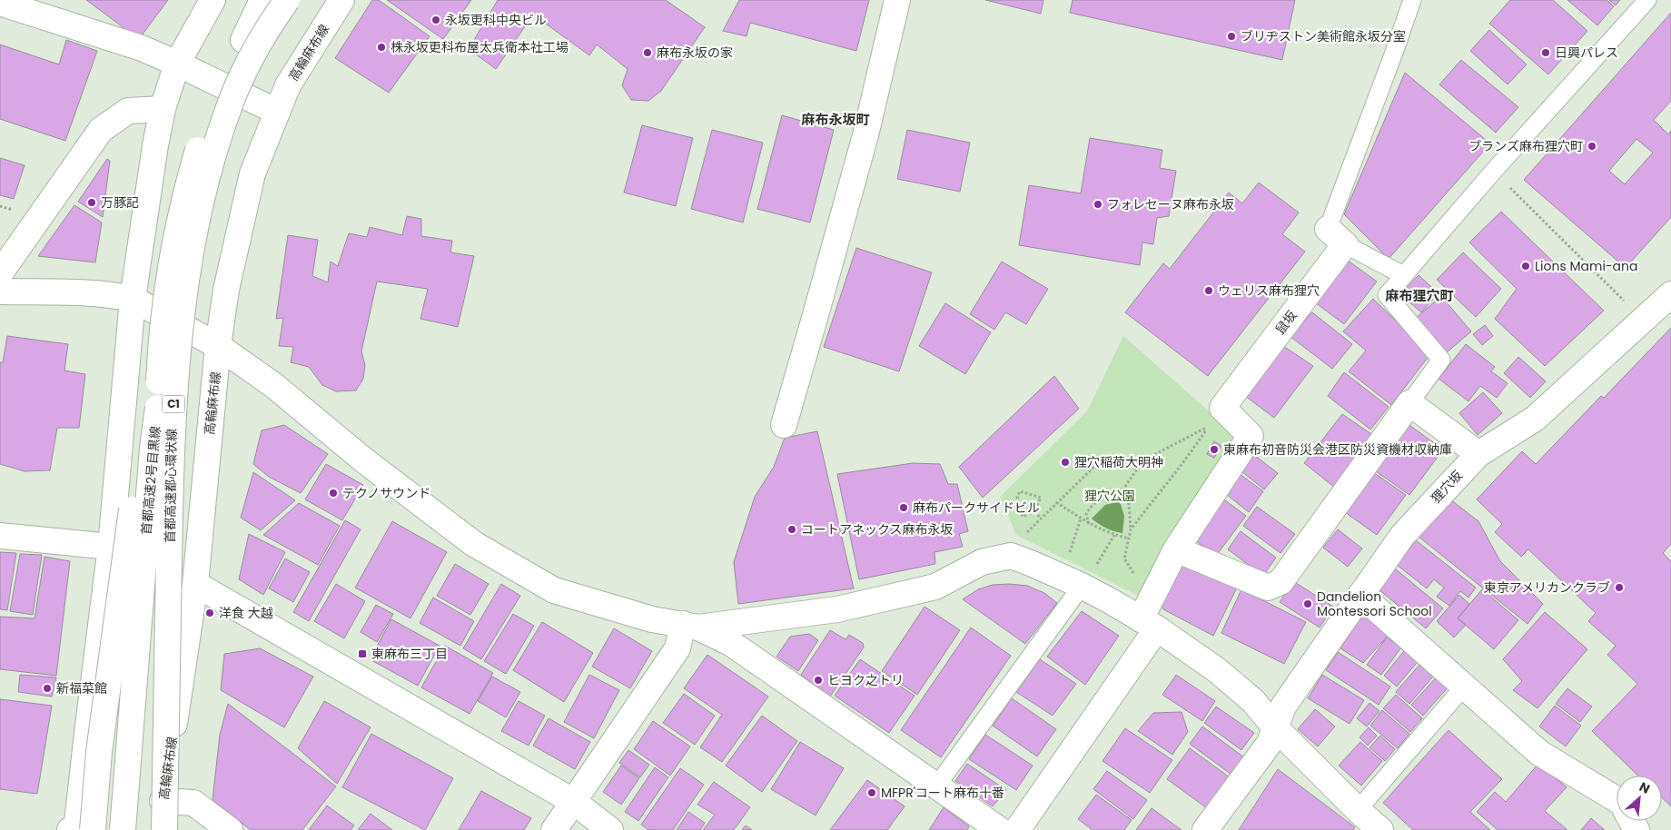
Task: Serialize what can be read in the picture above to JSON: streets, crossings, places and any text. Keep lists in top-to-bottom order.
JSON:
{
  "streets": {
    "main road": [
      "高輪麻布線",
      "鼠坂",
      "C1",
      "首都高速2号目黒線",
      "首都高速都心環状線",
      "狸穴坂"
    ]
  },
  "crossings": [
    ["首都高速2号目黒線", "首都高速都心環状線"]
  ],
  "districts": ["麻布永坂町", "麻布狸穴町"],
  "parks": ["狸穴公園"],
  "places": {
    "other": [
      "永坂更科中央ビル",
      "ブリヂストン美術館永坂分室",
      "株永坂更科布屋太兵衛本社工場",
      "麻布永坂の家",
      "日興パレス",
      "ブランズ麻布狸穴町",
      "万豚記",
      "フォレセーヌ麻布永坂",
      "Lions Mami-ana",
      "ウェリス麻布狸穴",
      "東麻布初音防災会港区防災資機材収納庫",
      "狸穴稲荷大明神",
      "テクノサウンド",
      "麻布パークサイドビル",
      "コートアネックス麻布永坂",
      "東京アメリカンクラブ",
      "Dandelion Montessori School",
      "洋食 大越",
      "ヒヨク之トリ",
      "新福菜館",
      "MFPR'コート麻布十番"
    ],
    "transit": ["東麻布三丁目"]
  },
  "north": "top right"
}
